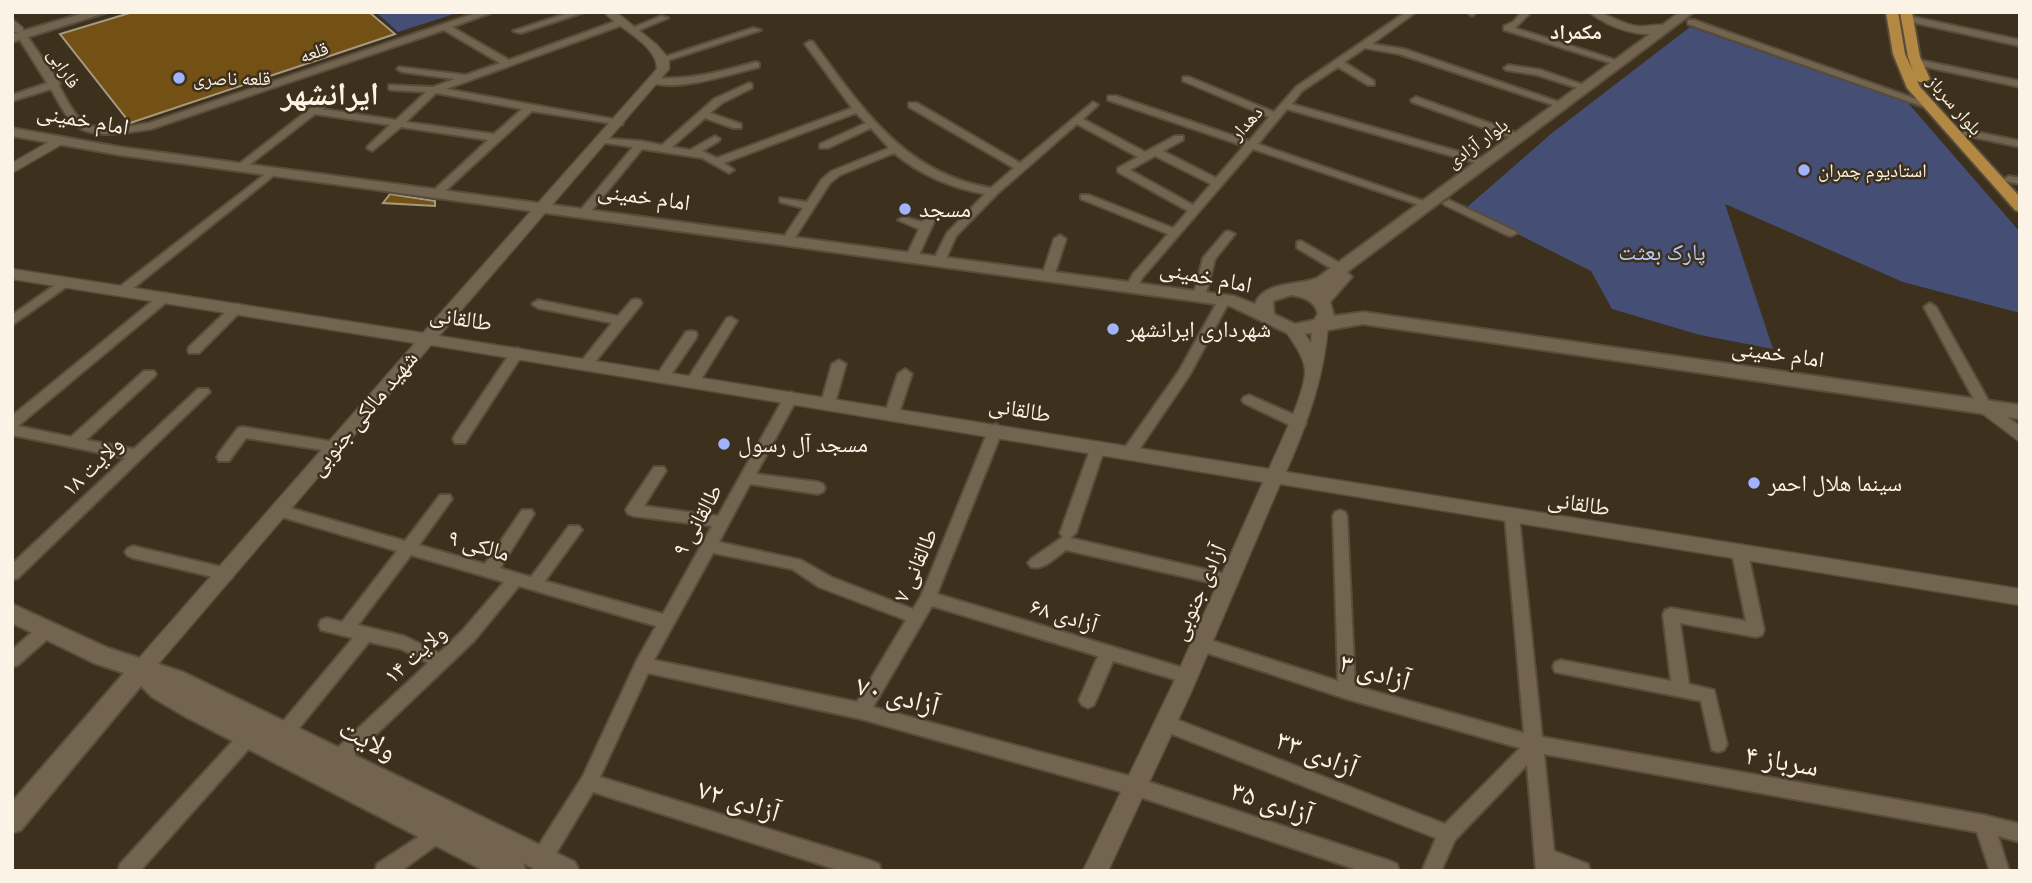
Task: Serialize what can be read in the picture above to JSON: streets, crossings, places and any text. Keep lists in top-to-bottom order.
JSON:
{
  "streets": {
    "main road": [
      "بلوار سرباز",
      "امام خمینی",
      "بلوار آزادی",
      "شهید مالکی جنوبی",
      "ولایت"
    ],
    "street": [
      "قلعه",
      "فارابی",
      "دهدار",
      "طالقانی",
      "ولایت ۱۸",
      "طالقانی ۹",
      "مالکی ۹",
      "طالقانی ۷",
      "آزادی جنوبی",
      "آزادی ۶۸",
      "ولایت ۱۴",
      "آزادی ۳",
      "آزادی ۷۰",
      "آزادی ۳۳",
      "سرباز ۴",
      "آزادی ۷۲",
      "آزادی ۳۵"
    ]
  },
  "crossings": [
    ["قلعه", "فارابی"],
    ["امام خمینی", "دهدار"],
    ["امام خمینی", "بلوار آزادی"],
    ["امام خمینی", "شهید مالکی جنوبی"],
    ["امام خمینی", "آزادی جنوبی"],
    ["بلوار آزادی", "آزادی جنوبی"],
    ["طالقانی", "شهید مالکی جنوبی"],
    ["طالقانی", "طالقانی ۹"],
    ["طالقانی", "طالقانی ۷"],
    ["طالقانی", "آزادی جنوبی"],
    ["شهید مالکی جنوبی", "مالکی ۹"],
    ["شهید مالکی جنوبی", "ولایت"],
    ["طالقانی ۹", "مالکی ۹"],
    ["طالقانی ۹", "آزادی ۷۰"],
    ["طالقانی ۹", "ولایت"],
    ["طالقانی ۹", "آزادی ۷۲"],
    ["مالکی ۹", "ولایت ۱۴"],
    ["طالقانی ۷", "آزادی ۶۸"],
    ["طالقانی ۷", "آزادی ۷۰"],
    ["آزادی جنوبی", "آزادی ۶۸"],
    ["آزادی جنوبی", "آزادی ۳"],
    ["آزادی جنوبی", "آزادی ۷۰"],
    ["آزادی جنوبی", "آزادی ۳۳"],
    ["آزادی جنوبی", "آزادی ۳۵"],
    ["ولایت ۱۴", "ولایت"],
    ["آزادی ۳", "سرباز ۴"],
    ["آزادی ۷۰", "آزادی ۳۵"]
  ],
  "districts": ["مکمراد", "ایرانشهر"],
  "parks": ["پارک بعثت"],
  "places": [
    "قلعه ناصری",
    "استادیوم چمران",
    "مسجد",
    "شهرداری ایرانشهر",
    "مسجد آل رسول",
    "سینما هلال احمر"
  ]
}
